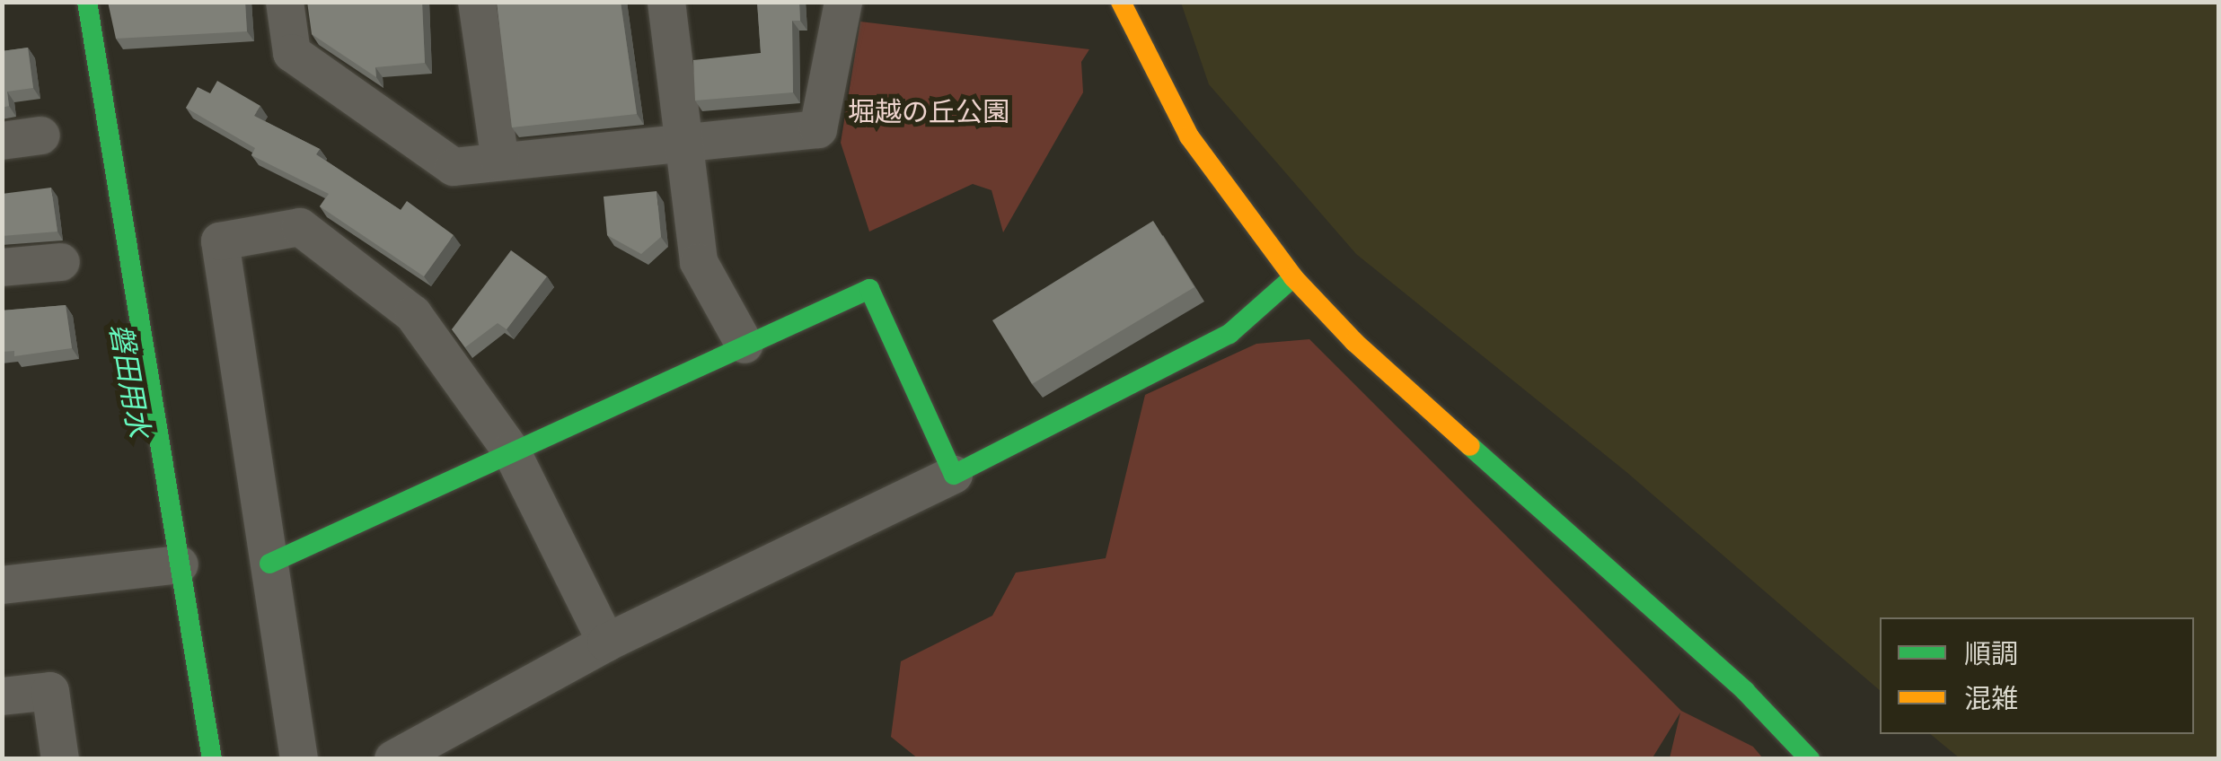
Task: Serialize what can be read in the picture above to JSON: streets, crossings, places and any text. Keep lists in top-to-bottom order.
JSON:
{
  "water": ["磐田用水"],
  "parks": ["堀越の丘公園"],
  "legend": ["順調", "混雑"]
}
